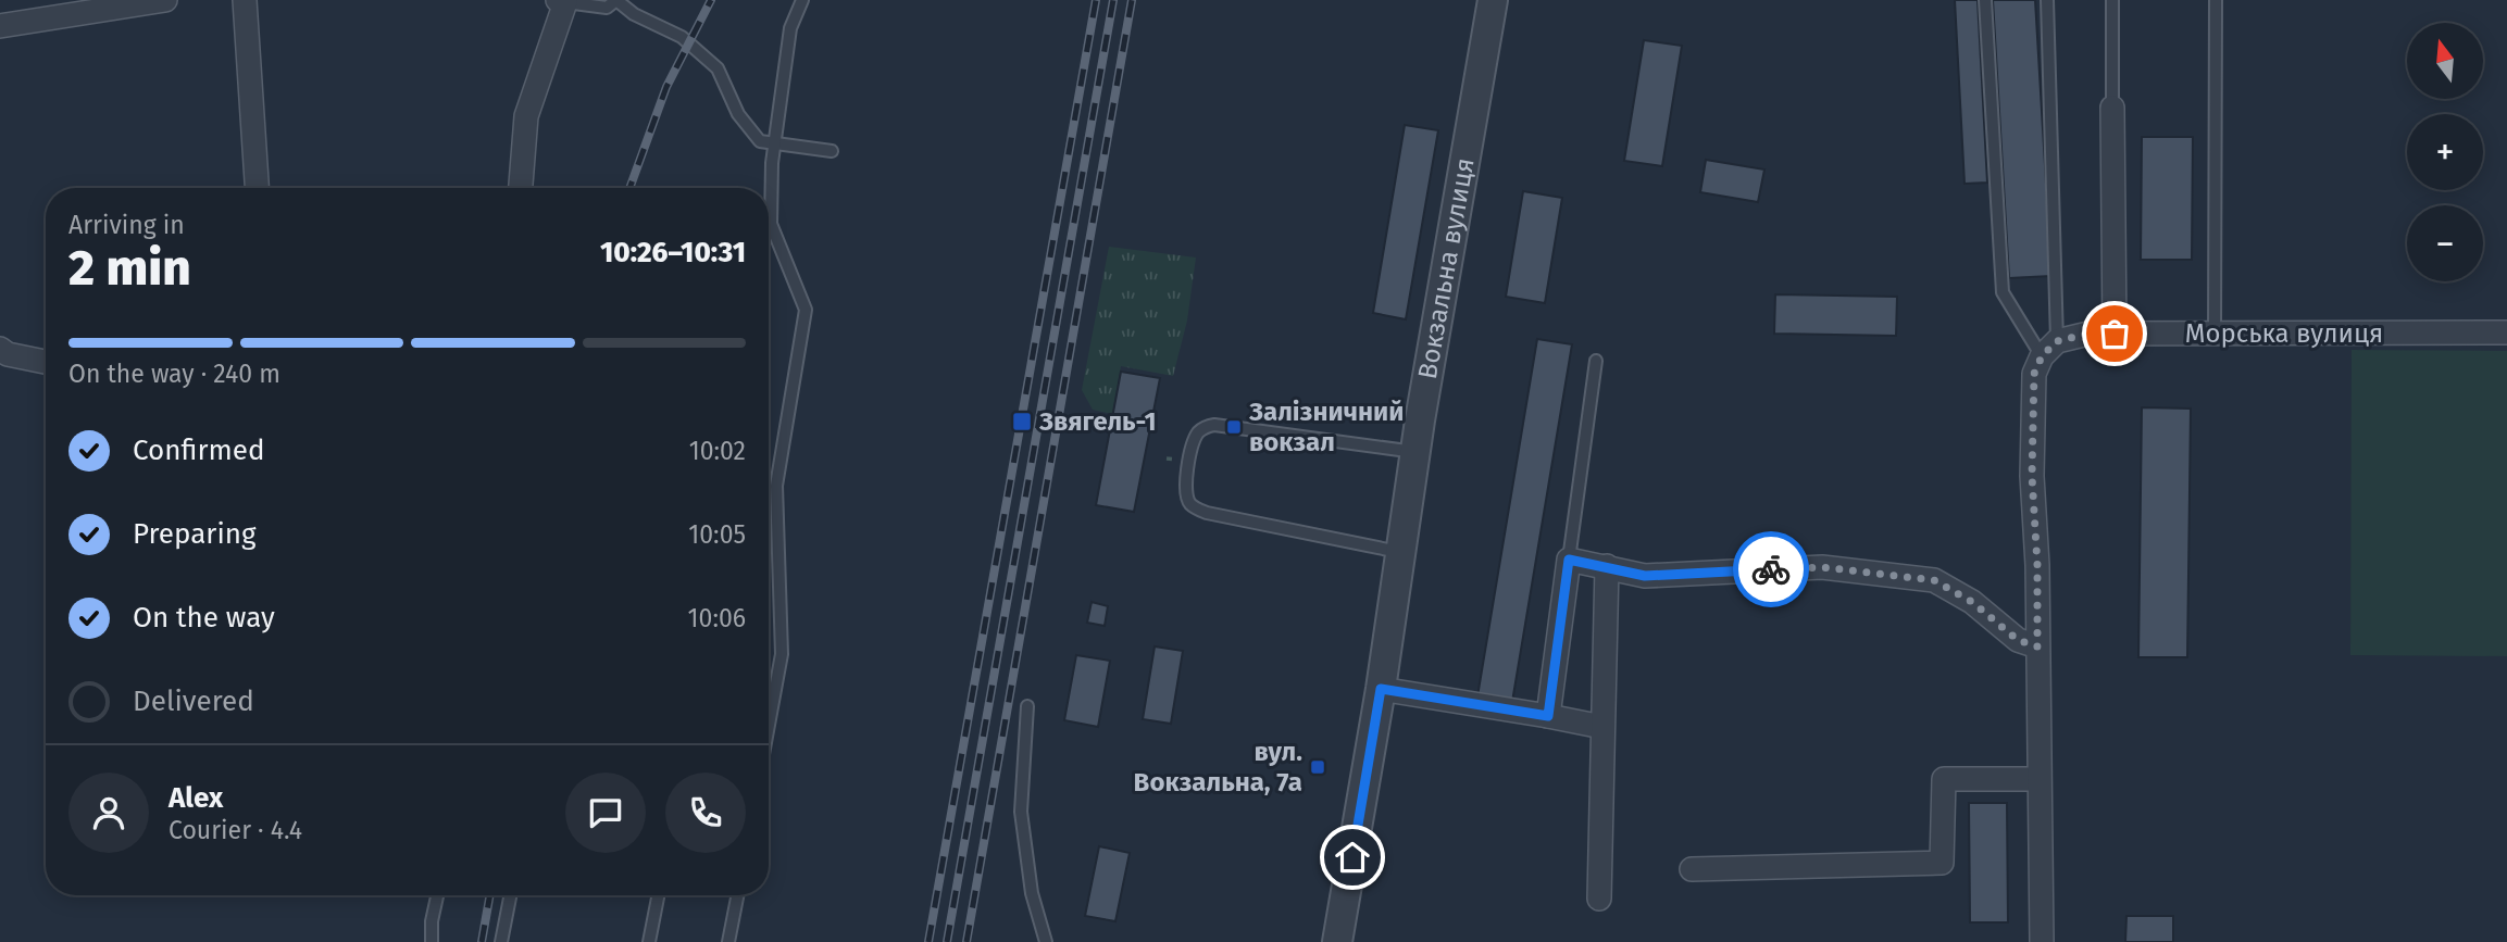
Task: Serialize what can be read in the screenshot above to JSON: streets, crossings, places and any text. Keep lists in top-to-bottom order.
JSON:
{
  "streets": {
    "street": ["Вокзальна вулиця", "Морська вулиця"]
  },
  "places": {
    "transit": ["Звягель-1", "Залізничний вокзал", "вул. Вокзальна, 7а"]
  },
  "north": "top",
  "page": {
    "map_buttons": ["+", "−"],
    "heading": ["2 min", "Arriving in", "10:26–10:31"],
    "panel": ["Alex", "Courier · 4.4"],
    "bar": "On the way · 240 m",
    "list": [
      ["Confirmed", "10:02"],
      ["Preparing", "10:05"],
      ["On the way", "10:06"],
      "Delivered"
    ]
  }
}
